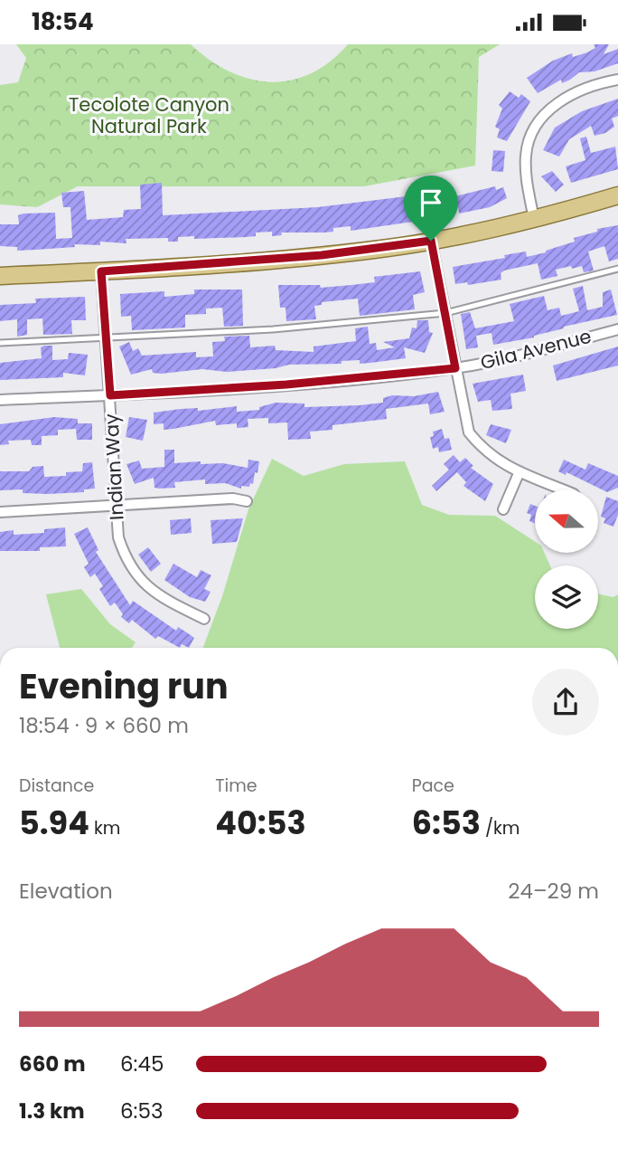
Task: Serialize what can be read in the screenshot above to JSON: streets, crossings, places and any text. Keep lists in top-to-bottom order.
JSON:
{
  "streets": {
    "street": ["Gila Avenue", "Indian Way"]
  },
  "crossings": [
    ["Gila Avenue", "Indian Way"]
  ],
  "parks": ["Tecolote Canyon Natural Park"],
  "north": "left",
  "page": {
    "status": "18:54",
    "heading": ["Evening run", "18:54 · 9 × 660 m"],
    "stats": [
      ["Distance", "5.94 km"],
      ["Time", "40:53"],
      ["Pace", "6:53 /km"]
    ],
    "chart": ["Elevation", "24–29 m"],
    "list": [
      {
        "name": "660 m",
        "note": "6:45"
      },
      {
        "name": "1.3 km",
        "note": "6:53"
      }
    ]
  }
}
